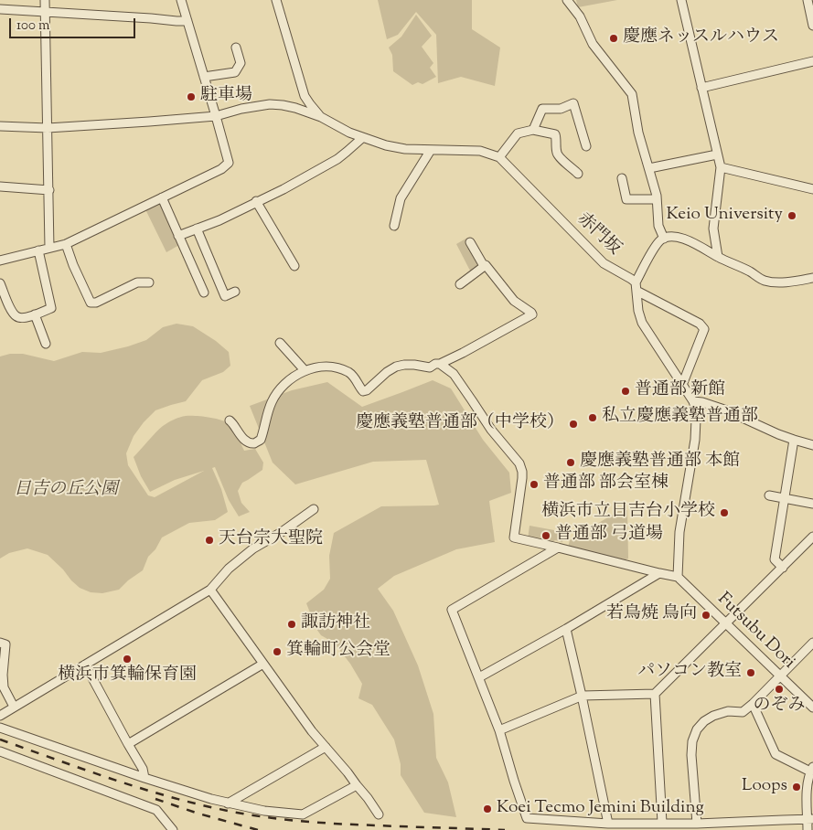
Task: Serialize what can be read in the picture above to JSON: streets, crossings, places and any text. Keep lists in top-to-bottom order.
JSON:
{
  "streets": {
    "street": ["赤門坂", "Futsubu Dori"]
  },
  "parks": ["日吉の丘公園"],
  "places": [
    "慶應ネッスルハウス",
    "駐車場",
    "Keio University",
    "普通部 新館",
    "私立慶應義塾普通部",
    "慶應義塾普通部（中学校）",
    "慶應義塾普通部 本館",
    "普通部 部会室棟",
    "横浜市立日吉台小学校",
    "普通部 弓道場",
    "天台宗大聖院",
    "若鳥焼 鳥向",
    "諏訪神社",
    "箕輪町公会堂",
    "横浜市箕輪保育園",
    "パソコン教室",
    "のぞみ",
    "Loops",
    "Koei Tecmo Jemini Building"
  ],
  "scale_bar": "100 m"
}
